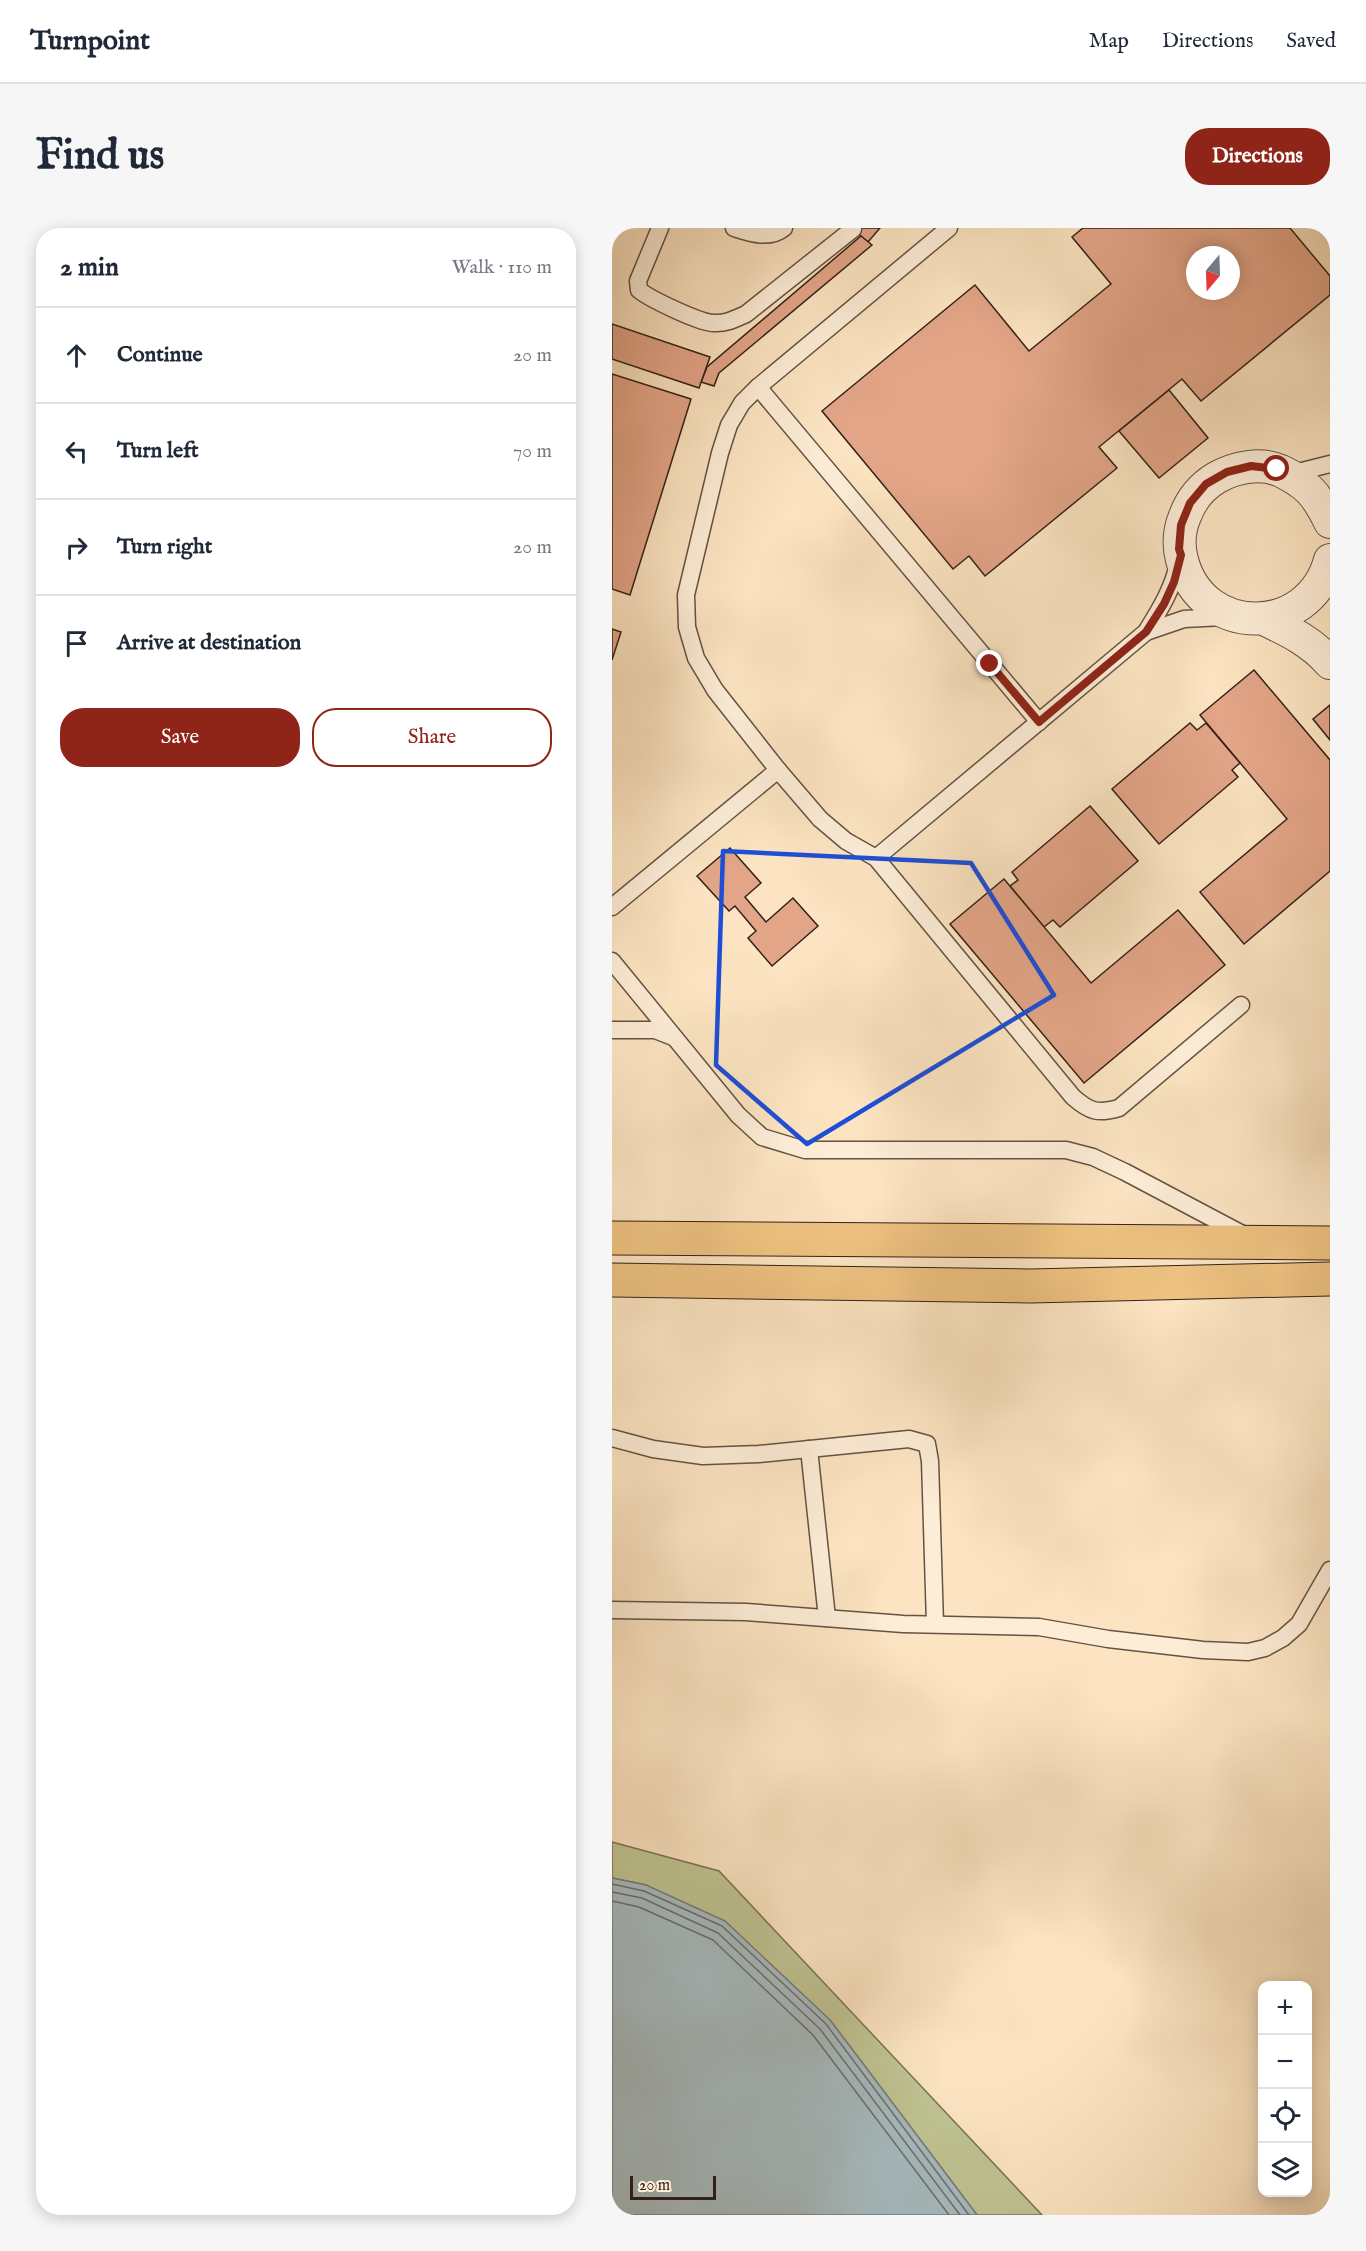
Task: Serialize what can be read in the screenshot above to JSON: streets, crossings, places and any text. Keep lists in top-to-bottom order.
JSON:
{
  "scale_bar": "20 m",
  "north": "bottom",
  "page": {
    "header": "Turnpoint",
    "nav": ["Map", "Directions", "Saved"],
    "buttons": [
      "Directions",
      ["Save", "Share"]
    ],
    "title": "Find us",
    "heading": ["2 min", "Walk · 110 m"],
    "list": [
      ["Continue", "20 m"],
      ["Turn left", "70 m"],
      ["Turn right", "20 m"],
      "Arrive at destination"
    ],
    "map_buttons": ["+", "−"],
    "scale": "20 m"
  }
}
